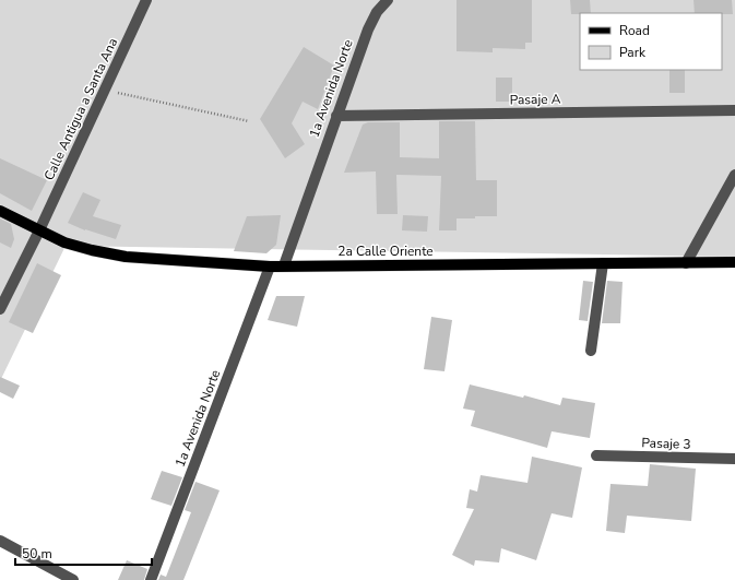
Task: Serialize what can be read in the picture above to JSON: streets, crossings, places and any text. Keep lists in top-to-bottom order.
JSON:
{
  "streets": {
    "main road": ["2a Calle Oriente"],
    "street": [
      "1a Avenida Norte",
      "Pasaje A",
      "Calle Antigua a Santa Ana",
      "Pasaje 3"
    ]
  },
  "crossings": [
    ["1a Avenida Norte", "Pasaje A"],
    ["1a Avenida Norte", "2a Calle Oriente"],
    ["Calle Antigua a Santa Ana", "2a Calle Oriente"]
  ],
  "legend": ["Road", "Park"],
  "scale_bar": "50 m"
}
